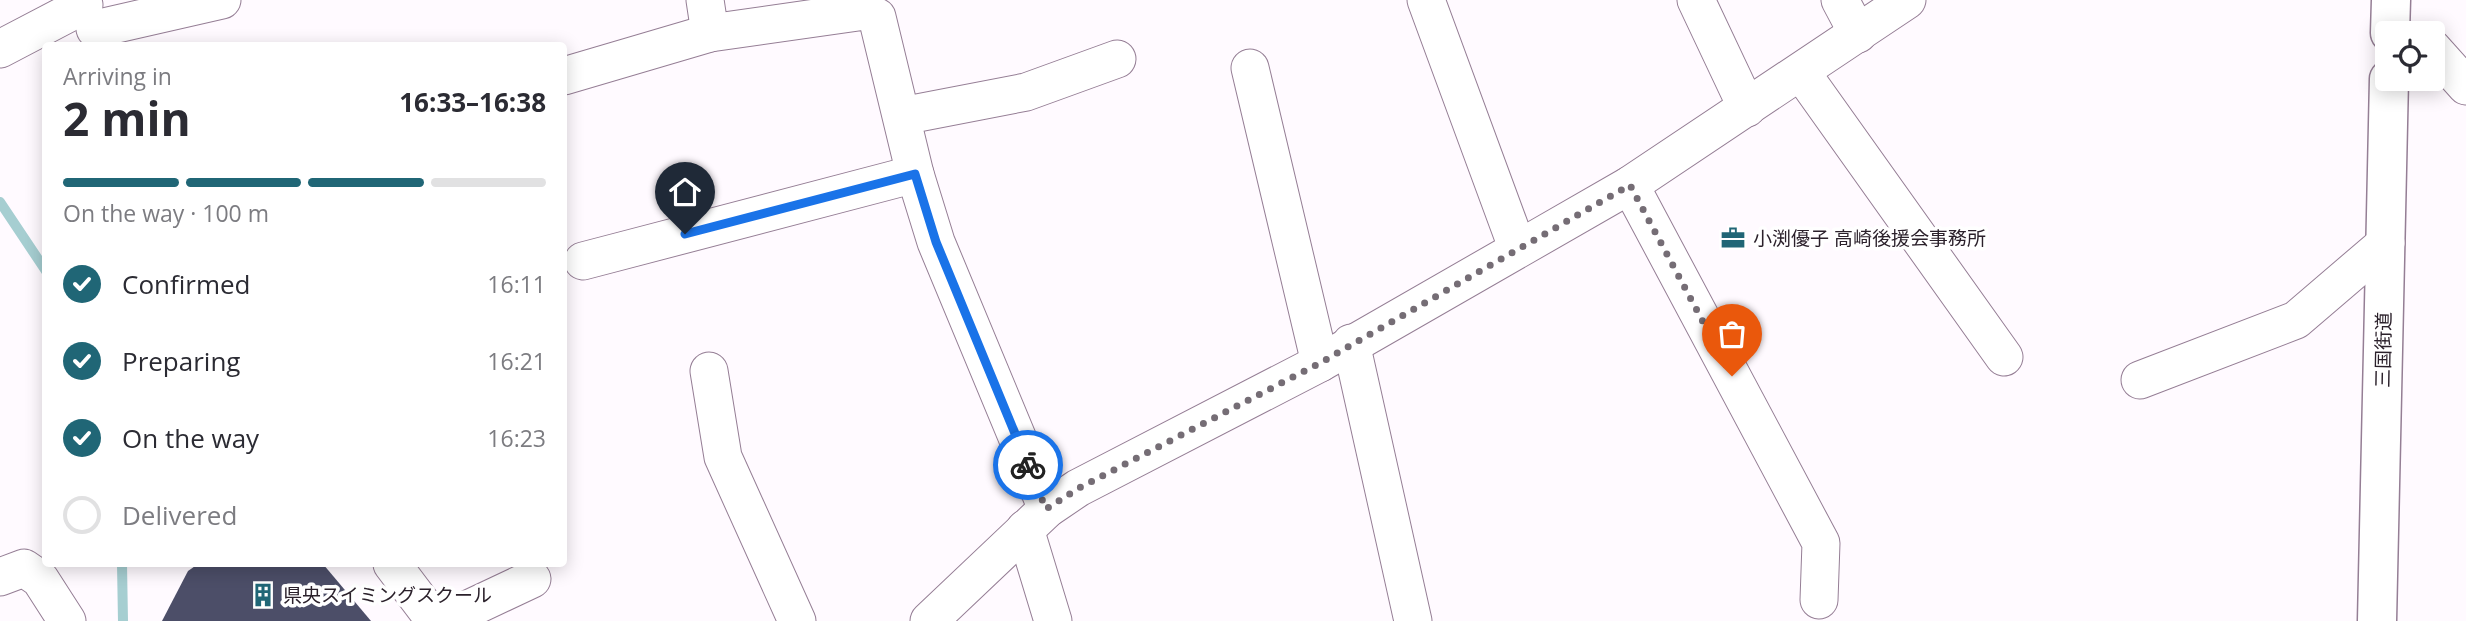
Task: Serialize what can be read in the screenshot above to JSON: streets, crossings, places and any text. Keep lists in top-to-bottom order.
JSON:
{
  "streets": {
    "main road": ["三国街道"]
  },
  "places": {
    "office": ["小渕優子 高崎後援会事務所"],
    "building": ["県央スイミングスクール"]
  },
  "page": {
    "heading": ["2 min", "Arriving in", "16:33–16:38"],
    "bar": "On the way · 100 m",
    "list": [
      ["Confirmed", "16:11"],
      ["Preparing", "16:21"],
      ["On the way", "16:23"],
      "Delivered"
    ]
  }
}
